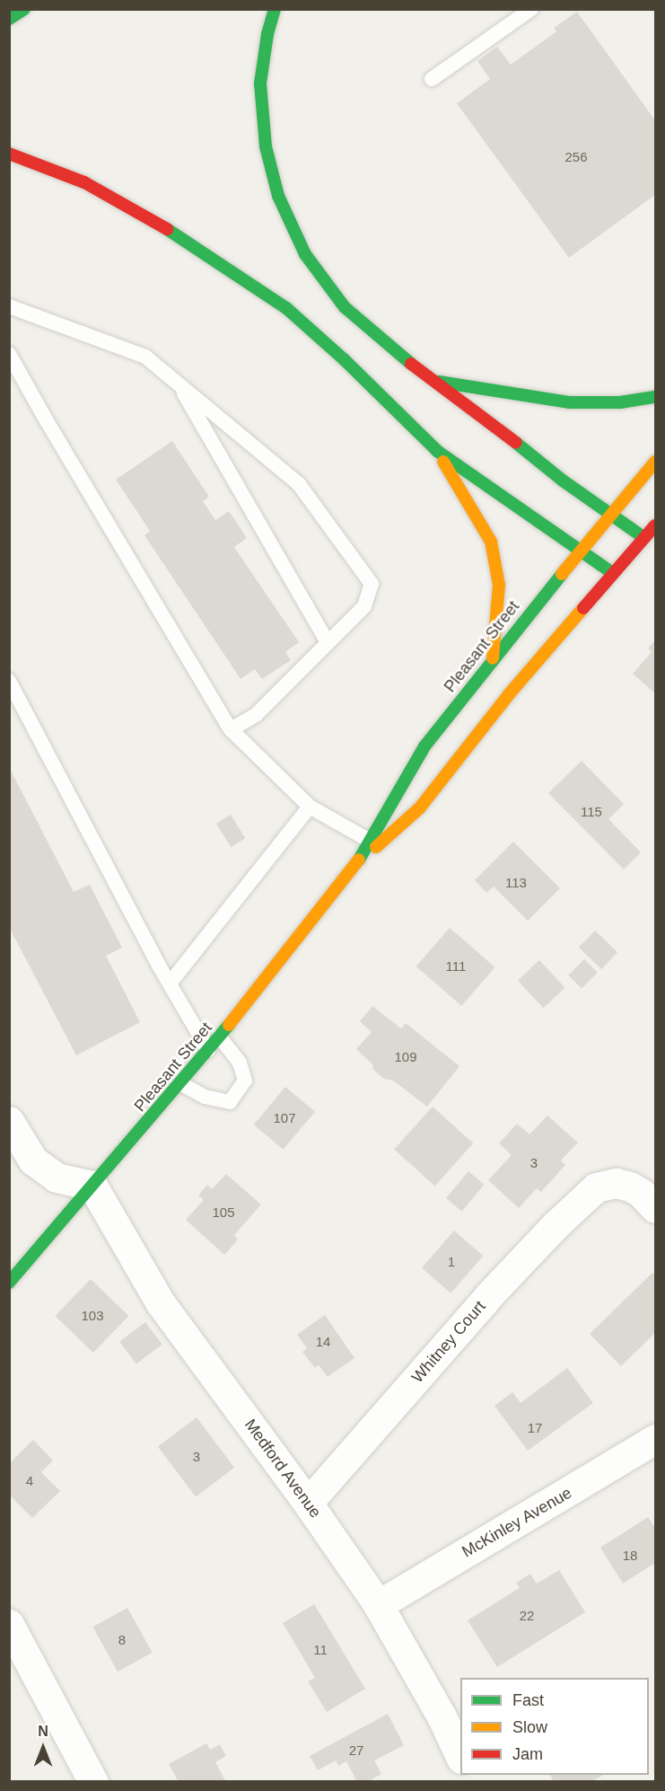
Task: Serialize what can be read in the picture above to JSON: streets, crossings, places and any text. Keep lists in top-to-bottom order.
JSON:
{
  "streets": {
    "main road": ["Pleasant Street"],
    "street": ["Whitney Court", "Medford Avenue", "McKinley Avenue"]
  },
  "crossings": [
    ["Pleasant Street", "Medford Avenue"],
    ["Whitney Court", "Medford Avenue"],
    ["Medford Avenue", "McKinley Avenue"]
  ],
  "house_numbers": [
    "256",
    "115",
    "113",
    "111",
    "109",
    "107",
    "3",
    "105",
    "1",
    "103",
    "14",
    "17",
    "3",
    "4",
    "18",
    "22",
    "8",
    "11",
    "27"
  ],
  "legend": ["Fast", "Slow", "Jam"],
  "north": "top"
}
